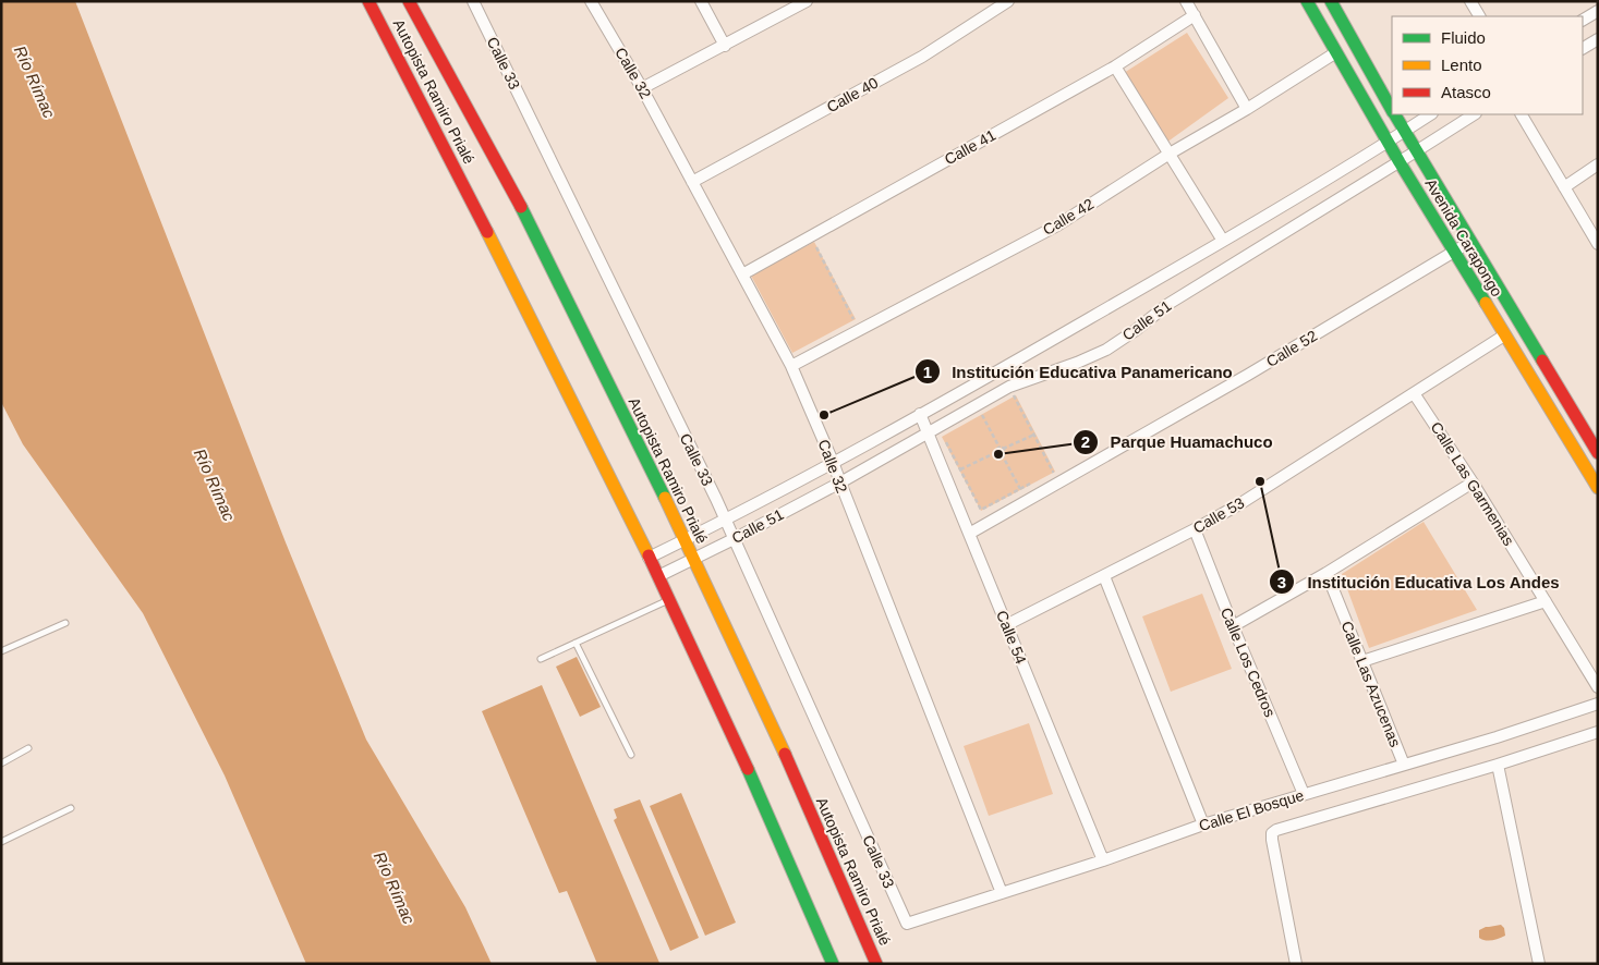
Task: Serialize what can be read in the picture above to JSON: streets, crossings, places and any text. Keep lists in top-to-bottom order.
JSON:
{
  "streets": {
    "main road": ["Autopista Ramiro Prialé", "Avenida Carapongo"],
    "street": [
      "Calle 33",
      "Calle 32",
      "Calle 40",
      "Calle 41",
      "Calle 42",
      "Calle 51",
      "Calle 52",
      "Calle Las Garmenias",
      "Calle 53",
      "Calle 54",
      "Calle Los Cedros",
      "Calle Las Azucenas",
      "Calle El Bosque"
    ]
  },
  "crossings": [
    ["Calle 33", "Calle 51"],
    ["Calle 33", "Calle El Bosque"],
    ["Calle 32", "Calle 40"],
    ["Calle 32", "Calle 41"],
    ["Calle 32", "Calle 42"],
    ["Calle 32", "Calle 51"],
    ["Calle 32", "Calle El Bosque"],
    ["Autopista Ramiro Prialé", "Calle 51"],
    ["Calle 42", "Avenida Carapongo"],
    ["Avenida Carapongo", "Calle 51"],
    ["Avenida Carapongo", "Calle 52"],
    ["Avenida Carapongo", "Calle 53"],
    ["Calle 51", "Calle 54"],
    ["Calle 52", "Calle 54"],
    ["Calle Las Garmenias", "Calle 53"],
    ["Calle 53", "Calle 54"],
    ["Calle 53", "Calle Los Cedros"],
    ["Calle 54", "Calle El Bosque"],
    ["Calle Los Cedros", "Calle El Bosque"],
    ["Calle Las Azucenas", "Calle El Bosque"]
  ],
  "water": ["Río Rímac"],
  "places": ["Institución Educativa Panamericano", "Parque Huamachuco", "Institución Educativa Los Andes"],
  "legend": ["Fluido", "Lento", "Atasco"]
}
